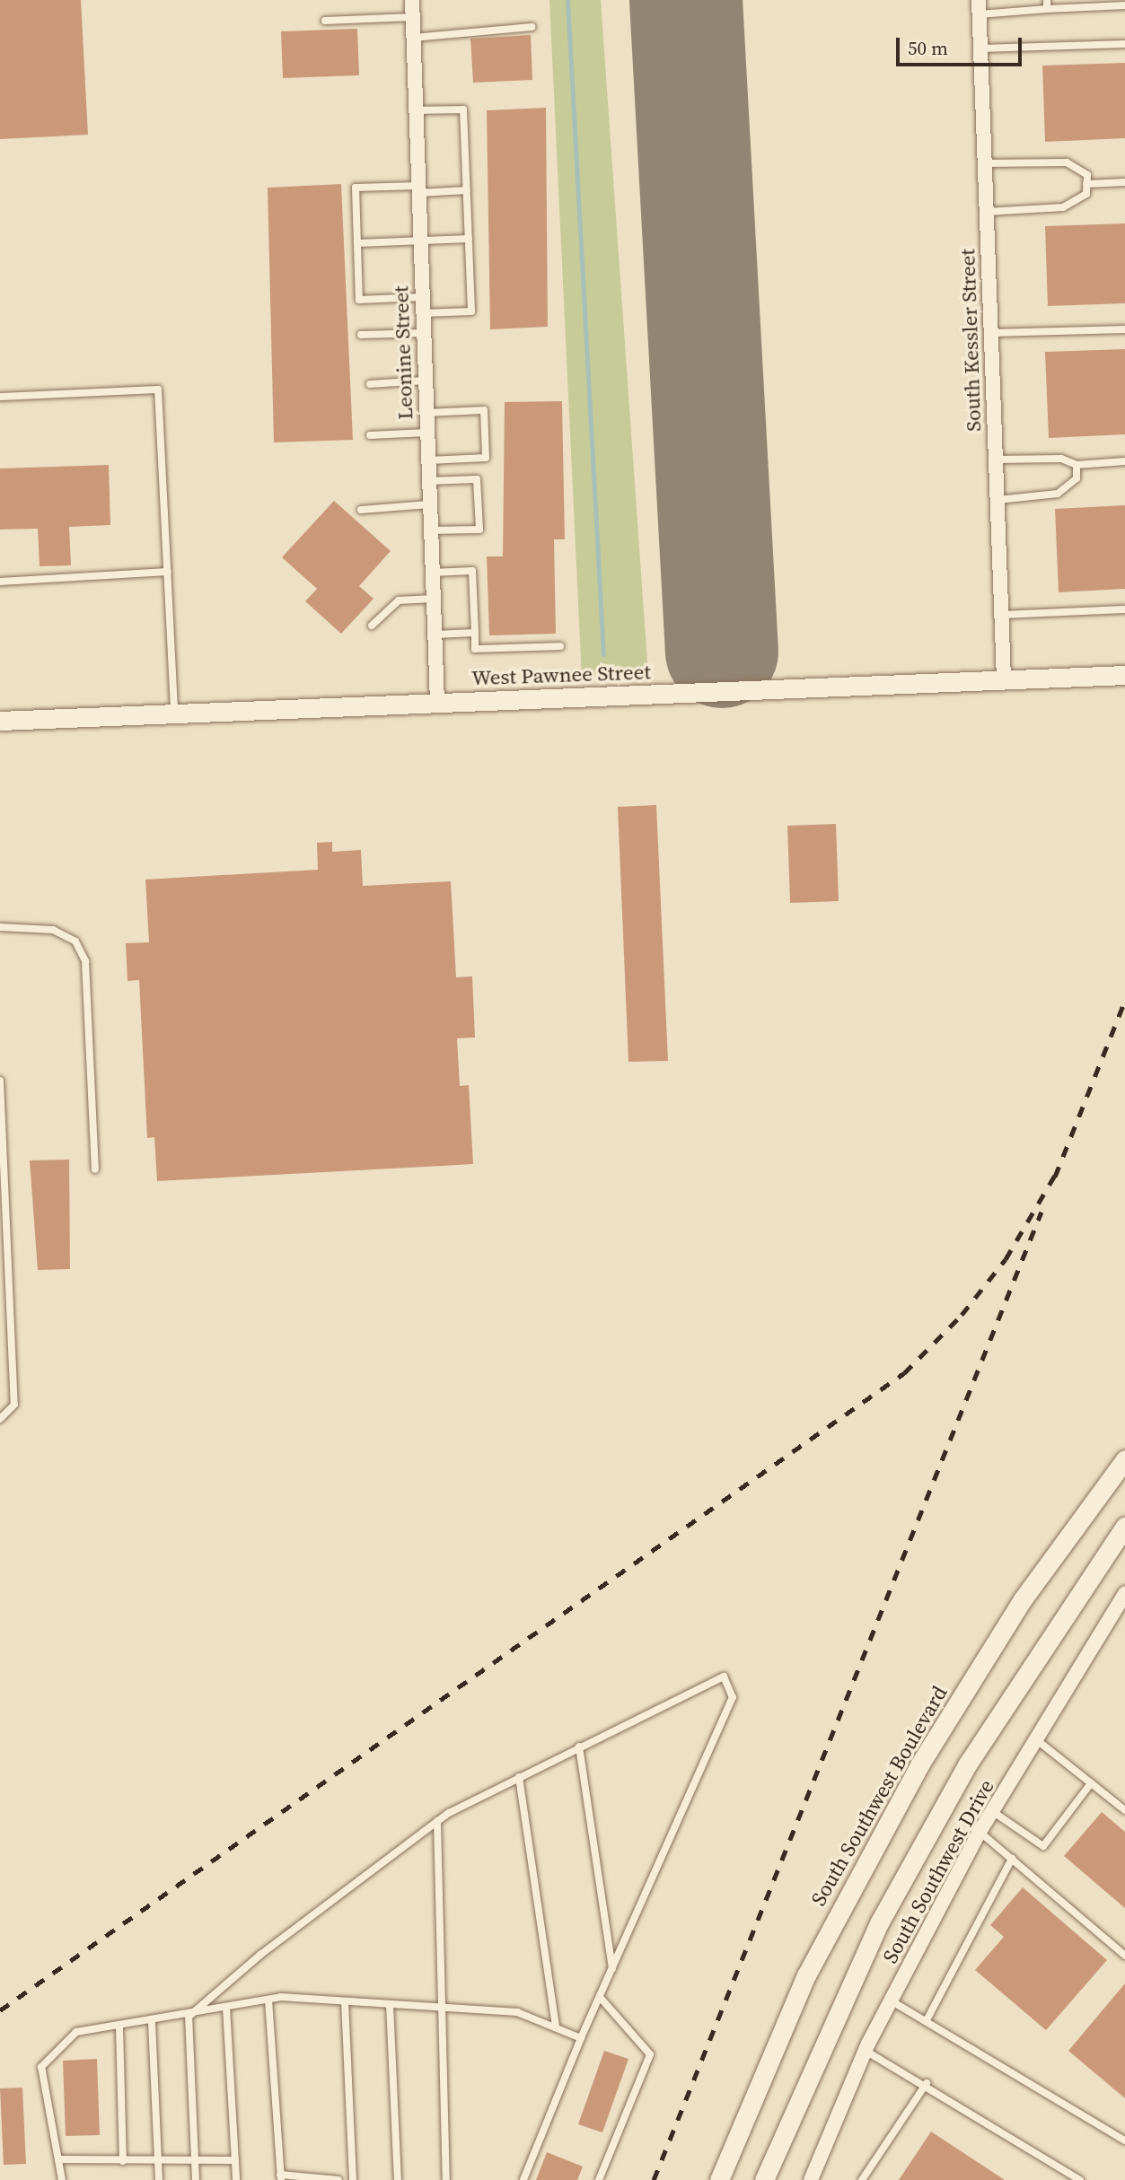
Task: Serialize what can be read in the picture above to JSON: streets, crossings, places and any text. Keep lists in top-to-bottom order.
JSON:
{
  "streets": {
    "main road": ["West Pawnee Street", "South Southwest Boulevard"],
    "street": ["South Kessler Street", "Leonine Street", "South Southwest Drive"]
  },
  "crossings": [
    ["South Kessler Street", "West Pawnee Street"],
    ["Leonine Street", "West Pawnee Street"]
  ],
  "scale_bar": "50 m"
}
